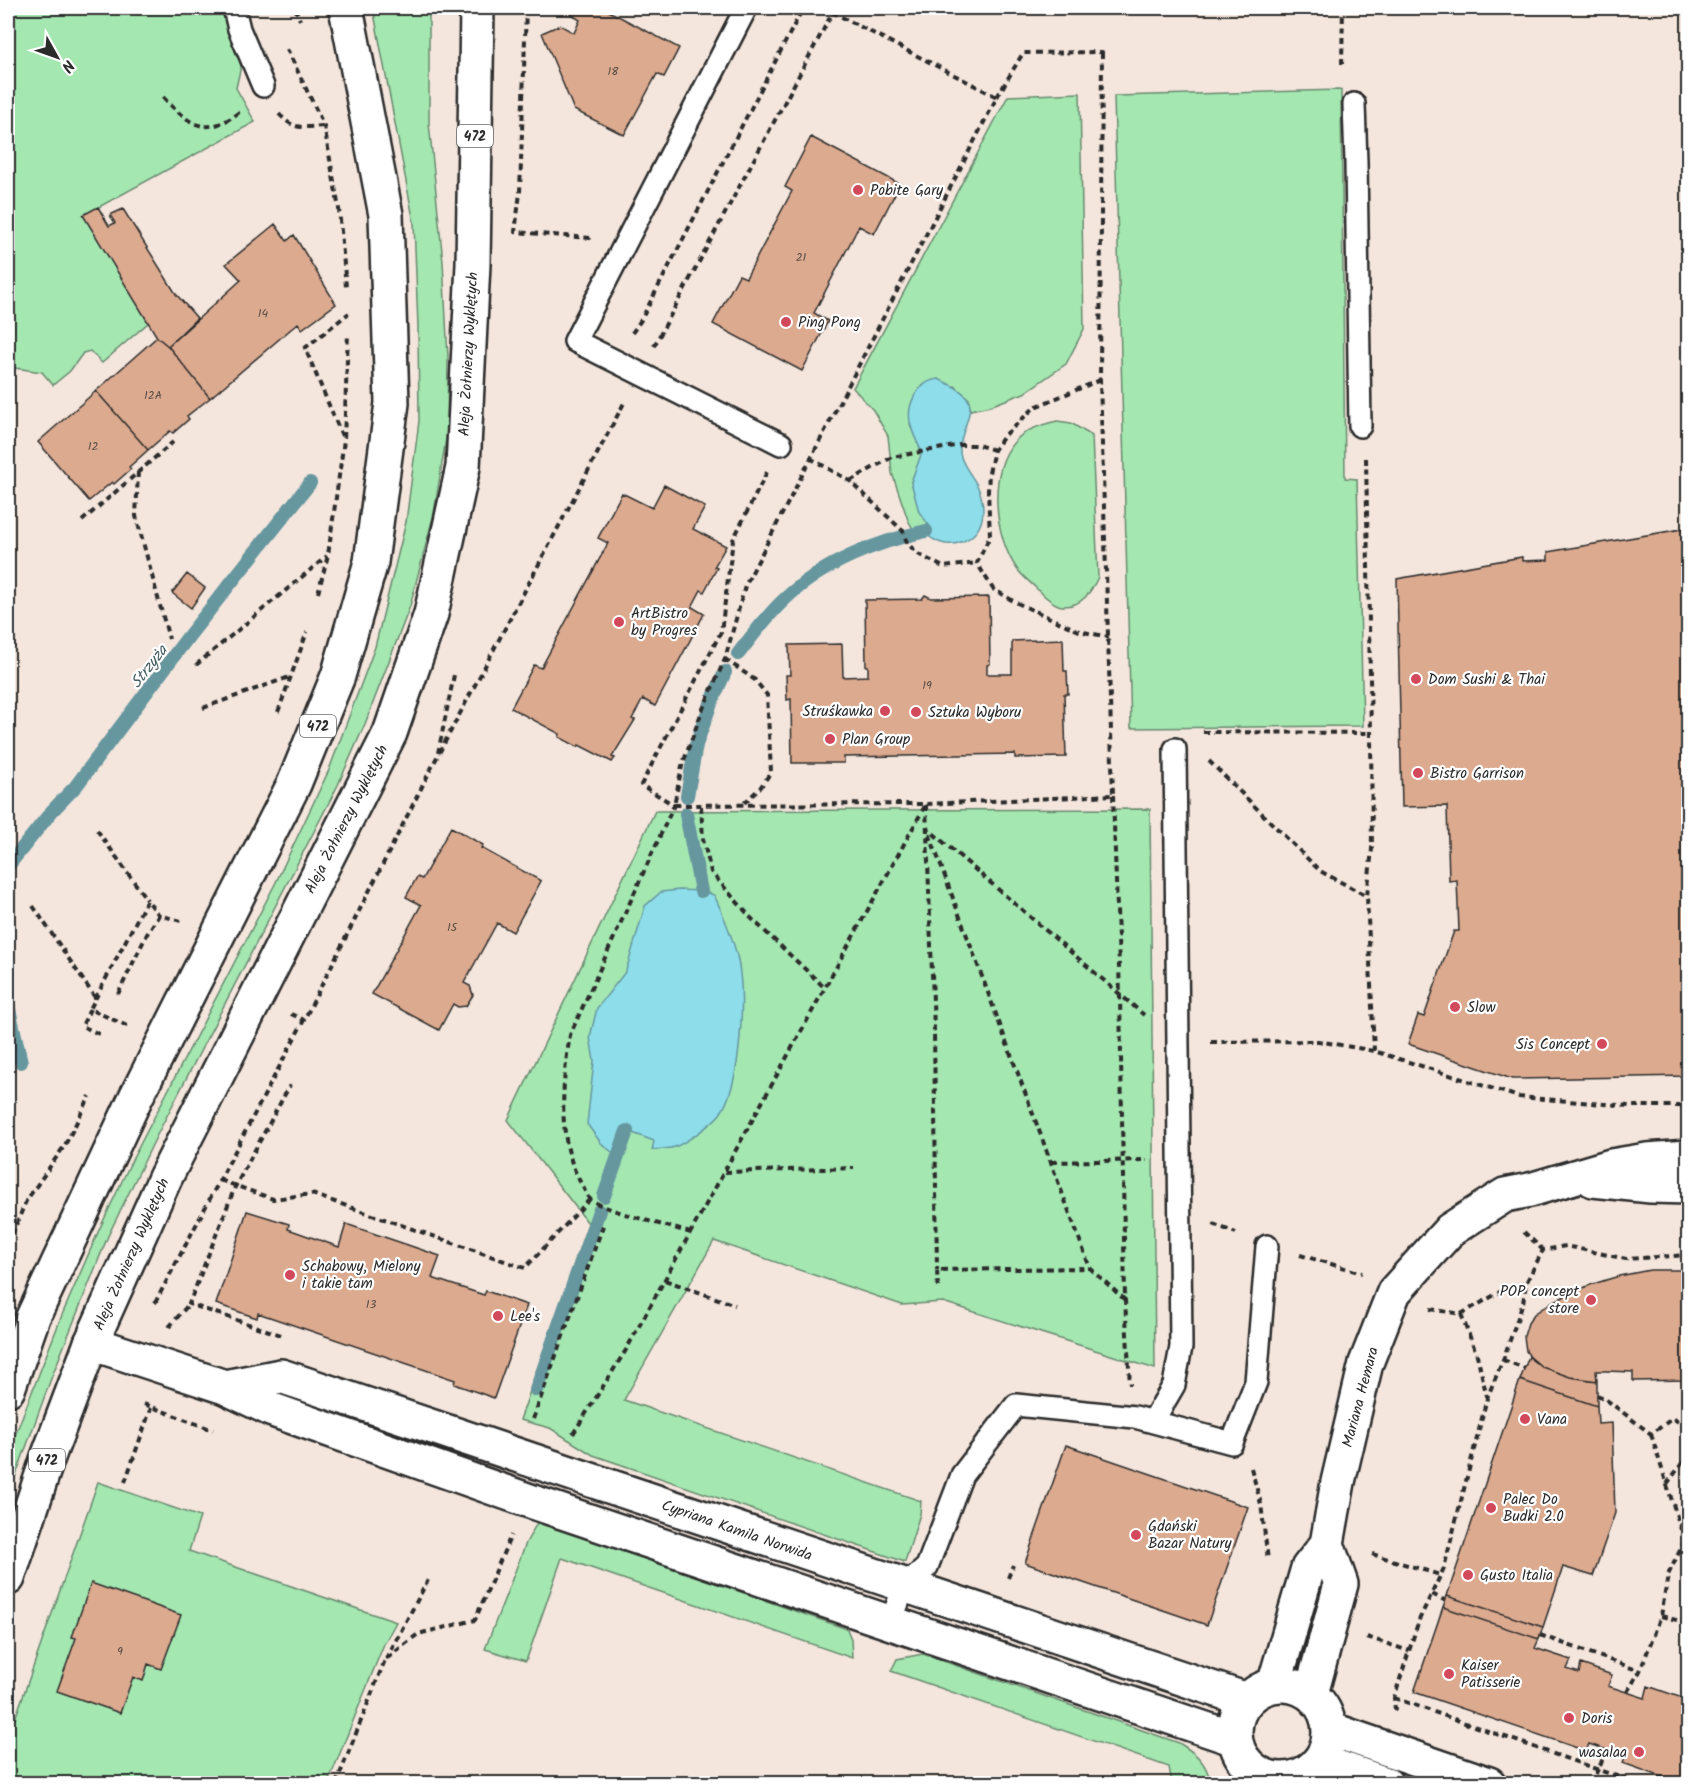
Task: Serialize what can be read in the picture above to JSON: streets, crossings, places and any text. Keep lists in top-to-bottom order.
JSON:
{
  "streets": {
    "street": [
      "472",
      "Aleja Żołnierzy Wyklętych",
      "Mariana Hemara",
      "Cypriana Kamila Norwida"
    ]
  },
  "crossings": [
    ["Aleja Żołnierzy Wyklętych", "Cypriana Kamila Norwida"],
    ["Mariana Hemara", "Cypriana Kamila Norwida"]
  ],
  "water": ["Strzyża"],
  "places": [
    "Pobite Gary",
    "Ping Pong",
    "ArtBistro by Progres",
    "Dom Sushi & Thai",
    "Struśkawka",
    "Sztuka Wyboru",
    "Plan Group",
    "Bistro Garrison",
    "Slow",
    "Sis Concept",
    "Schabowy, Mielony i takie tam",
    "POP concept store",
    "Lee's",
    "Vana",
    "Palec Do Budki 2.0",
    "Gdański Bazar Natury",
    "Gusto Italia",
    "Kaiser Patisserie",
    "Doris",
    "wasalaa"
  ],
  "house_numbers": [
    "18",
    "21",
    "14",
    "12A",
    "12",
    "19",
    "15",
    "13",
    "9"
  ],
  "north": "bottom right"
}
